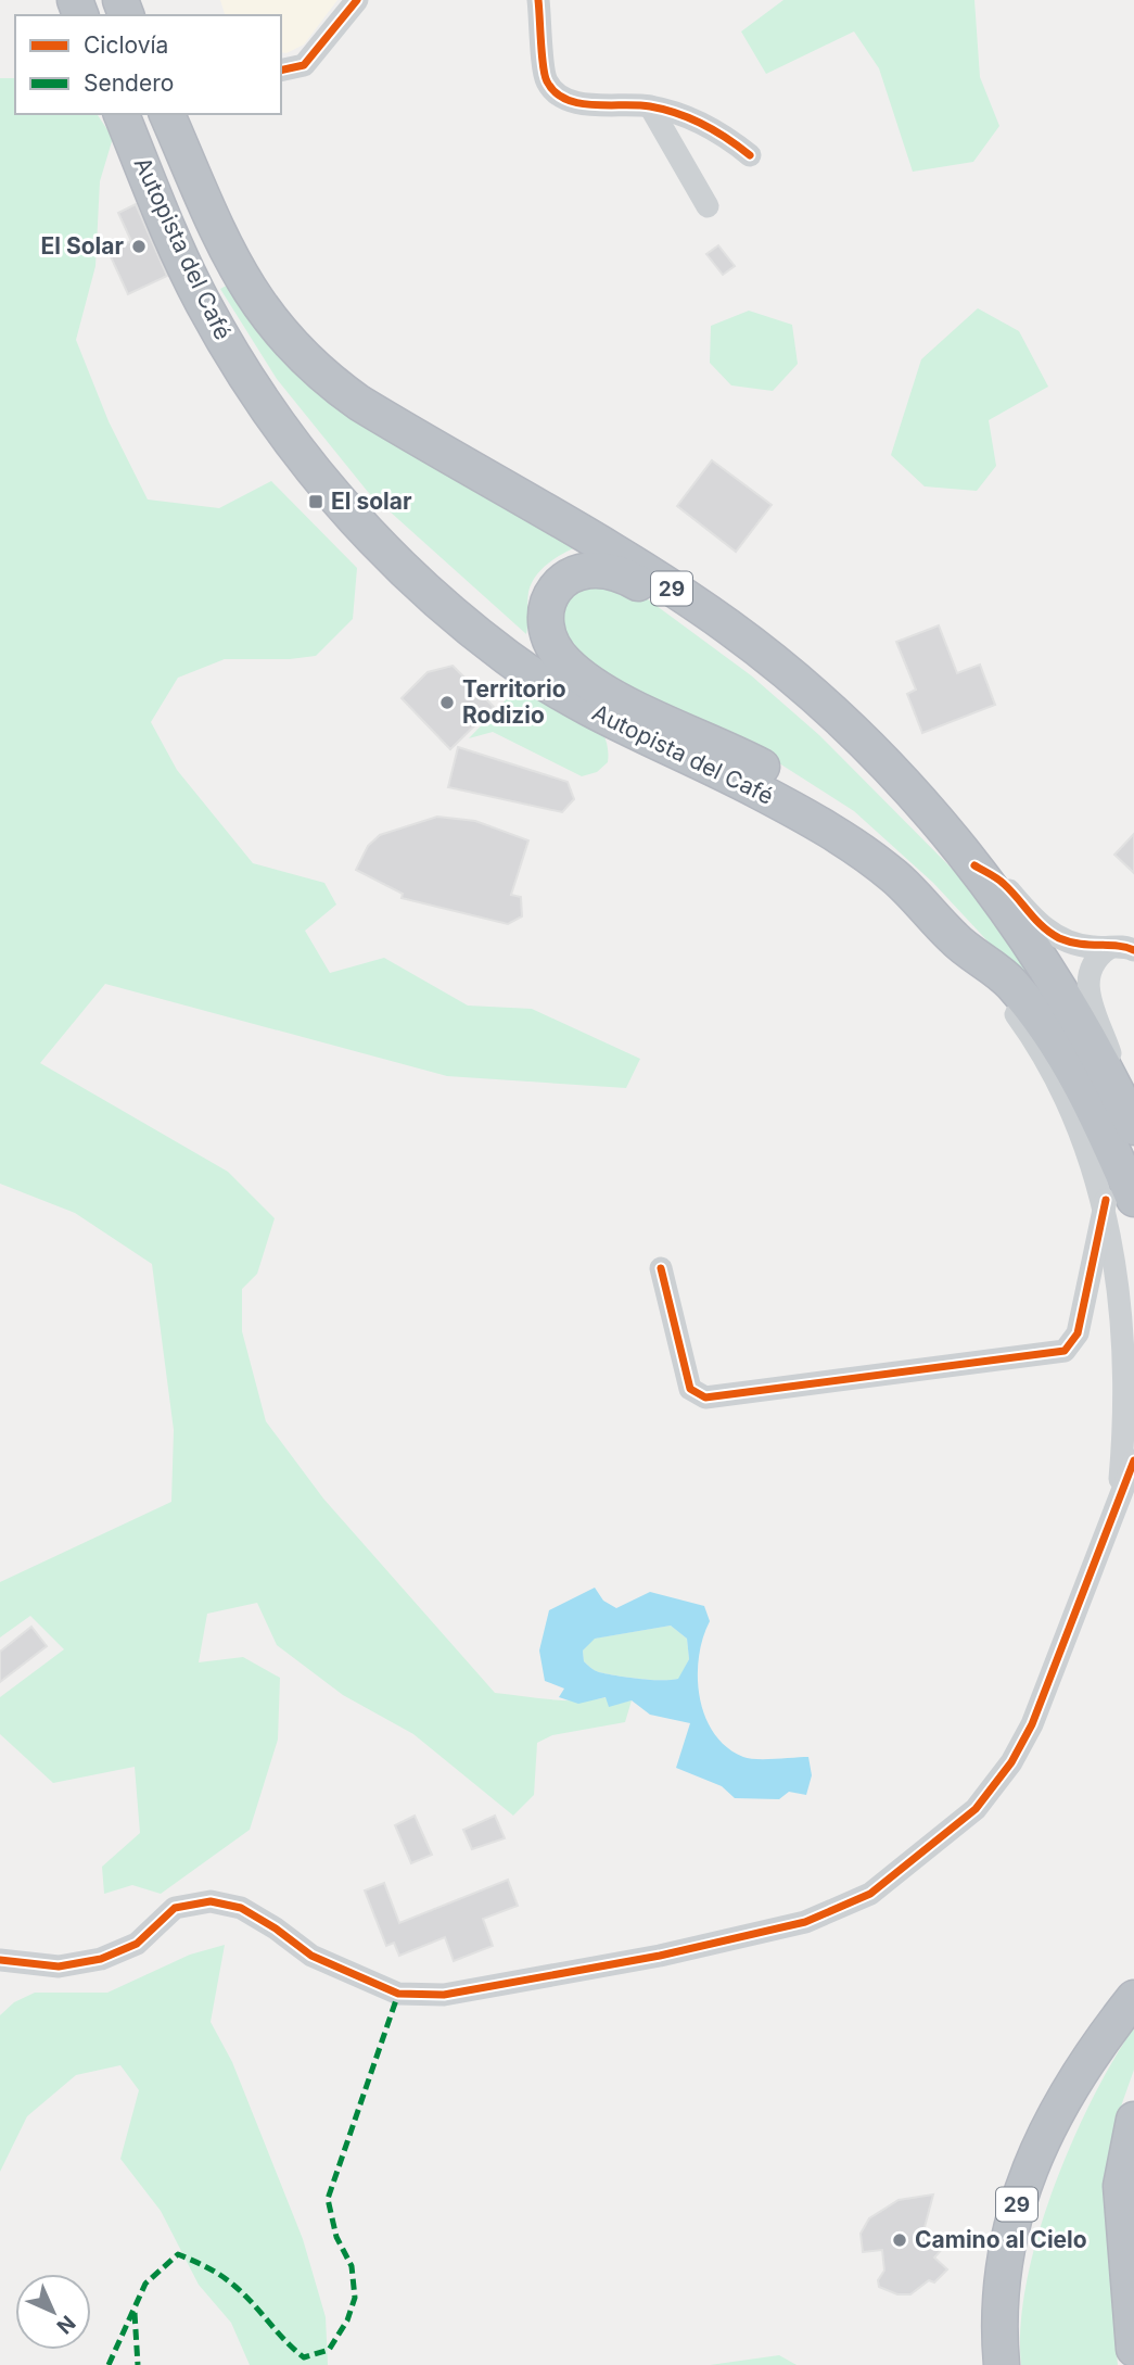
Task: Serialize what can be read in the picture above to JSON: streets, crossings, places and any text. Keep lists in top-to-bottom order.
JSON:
{
  "streets": {
    "highway": ["Autopista del Café", "29"]
  },
  "places": {
    "other": ["El Solar", "Territorio Rodizio", "Camino al Cielo"],
    "transit": ["El solar"]
  },
  "legend": ["Ciclovía", "Sendero"],
  "north": "bottom right"
}
